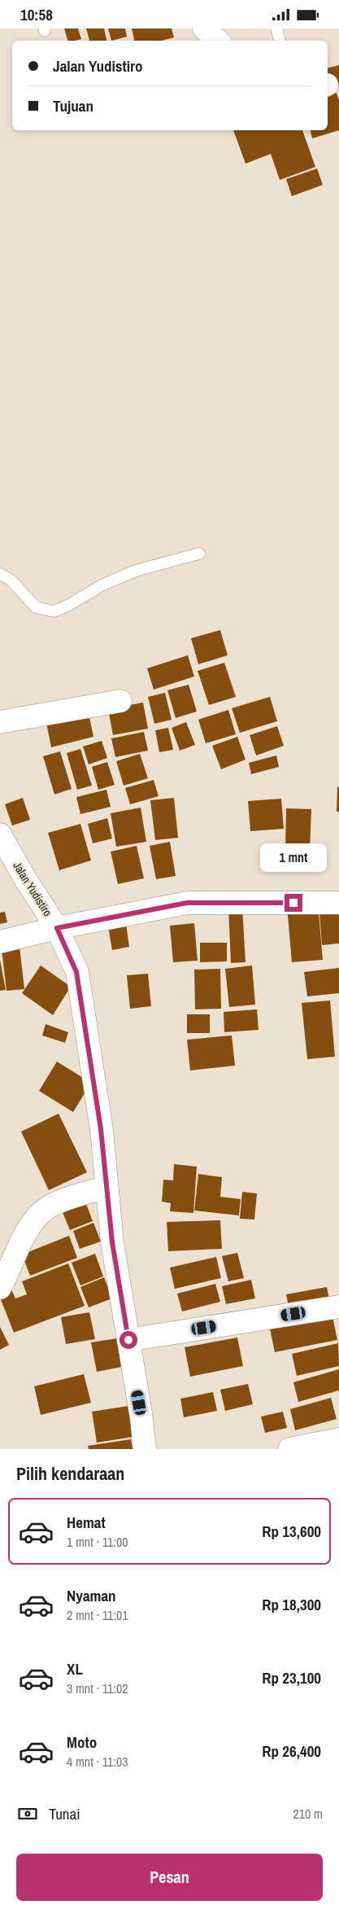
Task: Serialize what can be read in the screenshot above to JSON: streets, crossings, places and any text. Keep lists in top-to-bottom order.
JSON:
{
  "streets": {
    "street": ["Jalan Yudistiro"]
  },
  "page": {
    "status": "10:58",
    "banner": ["Jalan Yudistiro", "Tujuan"],
    "bubble": "1 mnt",
    "heading": "Pilih kendaraan",
    "list": [
      {
        "name": "Hemat",
        "note": "1 mnt · 11:00",
        "value": "Rp 13,600"
      },
      {
        "name": "Nyaman",
        "note": "2 mnt · 11:01",
        "value": "Rp 18,300"
      },
      {
        "name": "XL",
        "note": "3 mnt · 11:02",
        "value": "Rp 23,100"
      },
      {
        "name": "Moto",
        "note": "4 mnt · 11:03",
        "value": "Rp 26,400"
      }
    ],
    "pay": ["Tunai", "210 m"],
    "buttons": "Pesan"
  }
}
